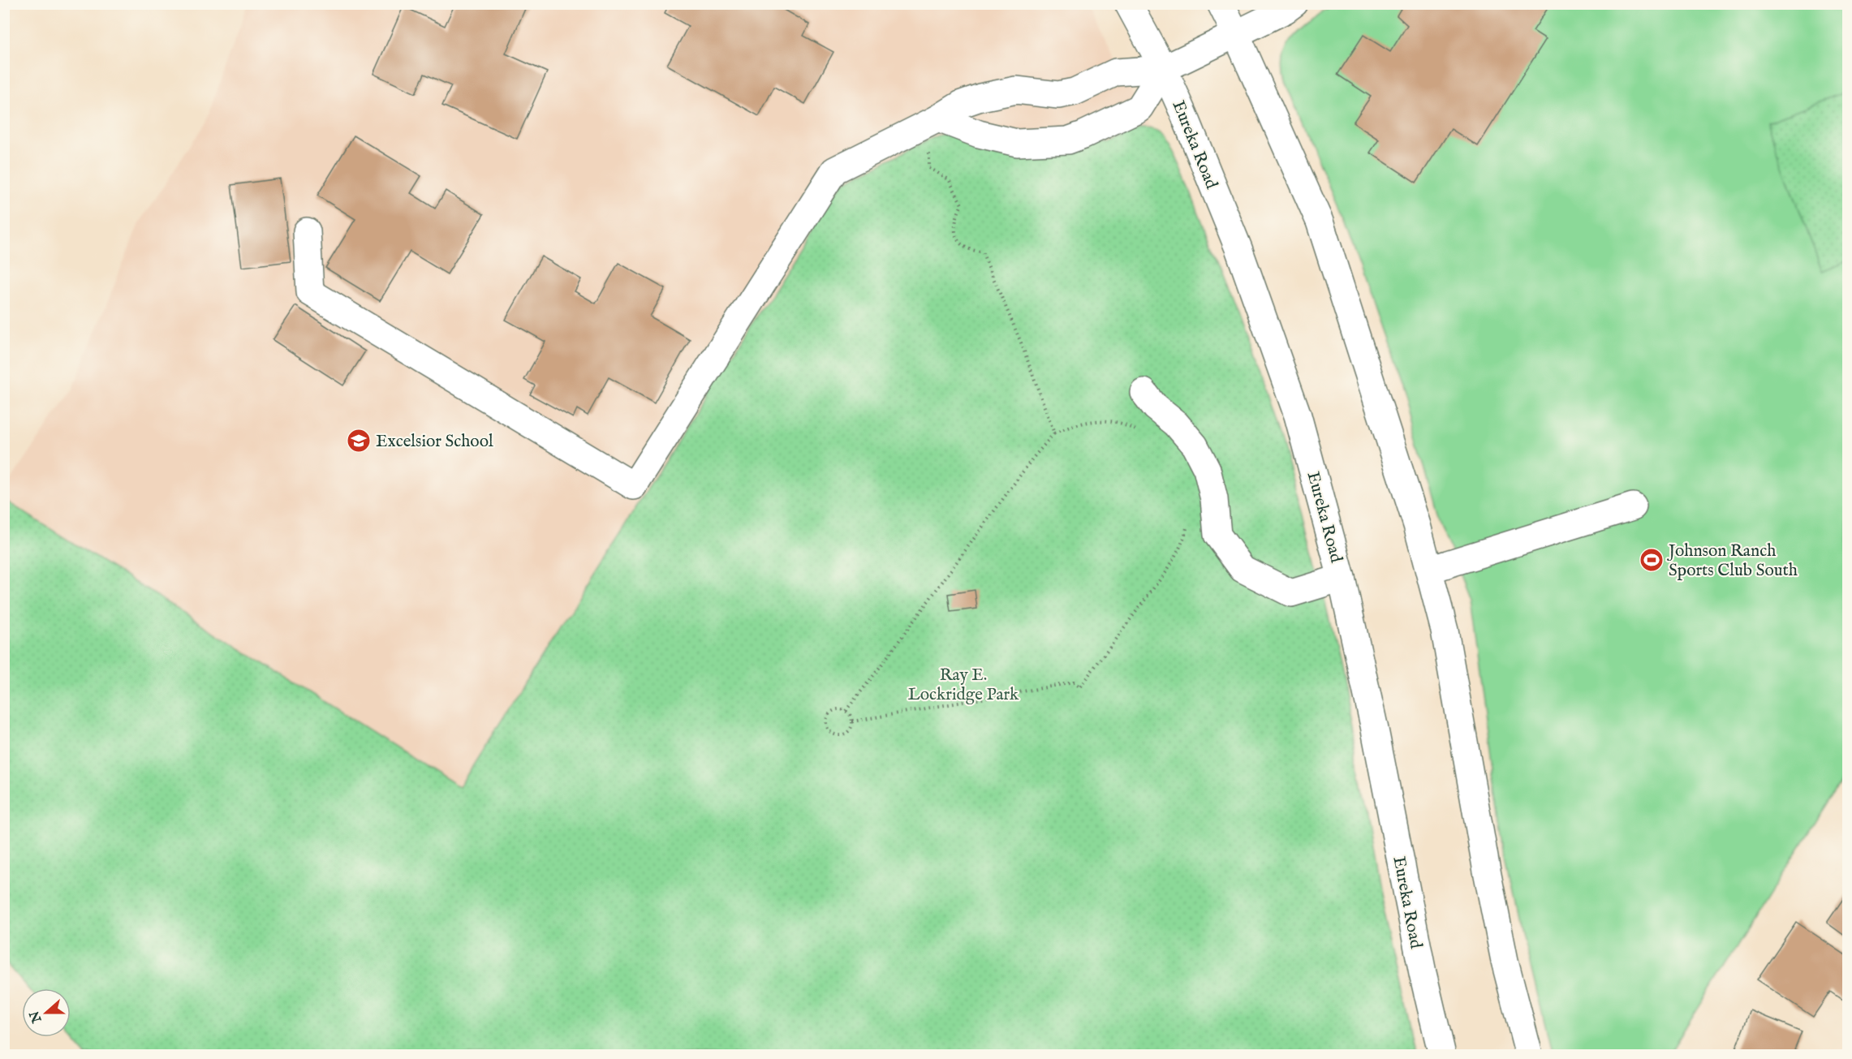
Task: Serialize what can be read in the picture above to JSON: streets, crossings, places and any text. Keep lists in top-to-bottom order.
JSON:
{
  "streets": {
    "main road": ["Eureka Road"]
  },
  "parks": ["Ray E. Lockridge Park"],
  "places": {
    "school or university": ["Excelsior School"],
    "sports": ["Johnson Ranch Sports Club South"]
  },
  "north": "left"
}
